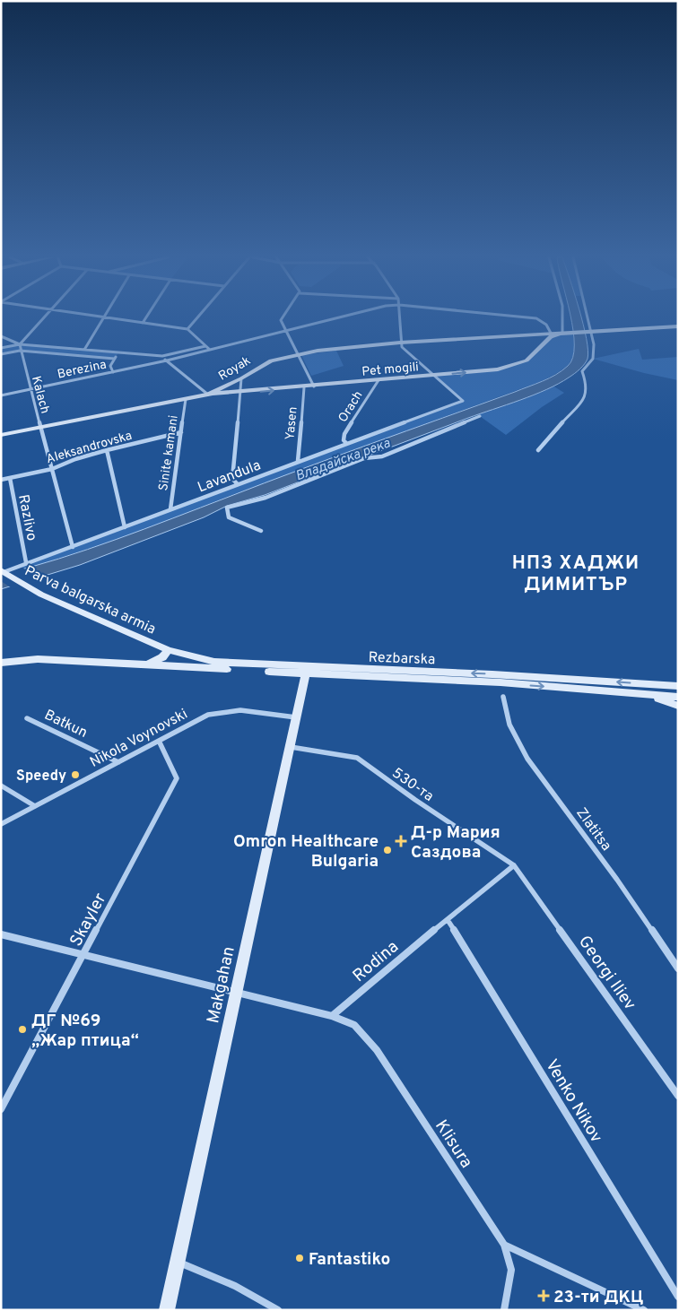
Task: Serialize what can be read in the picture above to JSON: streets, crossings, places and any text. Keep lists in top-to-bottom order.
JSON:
{
  "streets": {
    "street": [
      "Royak",
      "Berezina",
      "Pet mogili",
      "Kalach",
      "Orach",
      "Yasen",
      "Aleksandrovska",
      "Sinite kamani",
      "Lavandula",
      "Razlivo",
      "Parva balgarska armia",
      "Rezbarska",
      "Batkun",
      "Nikola Voynovski",
      "530-та",
      "Zlatitsa",
      "Skayler",
      "Rodina",
      "Georgi Iliev",
      "Makgahan",
      "Venko Nikov",
      "Klisura"
    ]
  },
  "crossings": [
    ["Royak", "Berezina"],
    ["Royak", "Pet mogili"],
    ["Royak", "Kalach"],
    ["Royak", "Sinite kamani"],
    ["Berezina", "Pet mogili"],
    ["Berezina", "Kalach"],
    ["Pet mogili", "Orach"],
    ["Pet mogili", "Yasen"],
    ["Pet mogili", "Lavandula"],
    ["Kalach", "Aleksandrovska"],
    ["Kalach", "Lavandula"],
    ["Orach", "Lavandula"],
    ["Yasen", "Lavandula"],
    ["Aleksandrovska", "Sinite kamani"],
    ["Aleksandrovska", "Razlivo"],
    ["Sinite kamani", "Lavandula"],
    ["Lavandula", "Razlivo"],
    ["Lavandula", "Parva balgarska armia"],
    ["Parva balgarska armia", "Rezbarska"],
    ["Rezbarska", "Makgahan"],
    ["Batkun", "Nikola Voynovski"],
    ["Nikola Voynovski", "Skayler"],
    ["Nikola Voynovski", "Makgahan"],
    ["530-та", "Rodina"],
    ["530-та", "Georgi Iliev"],
    ["530-та", "Makgahan"],
    ["Rodina", "Georgi Iliev"],
    ["Rodina", "Venko Nikov"],
    ["Rodina", "Klisura"]
  ],
  "one_way": ["Pet mogili"],
  "districts": ["НПЗ ХАДЖИ ДИМИТЪР"],
  "water": ["Владайска река"],
  "places": {
    "other": [
      "Speedy",
      "Omron Healthcare Bulgaria",
      "ДГ №69 „Жар птица“",
      "Fantastiko"
    ],
    "health": ["Д-р Мария Саздова", "23-ти ДКЦ"]
  }
}
